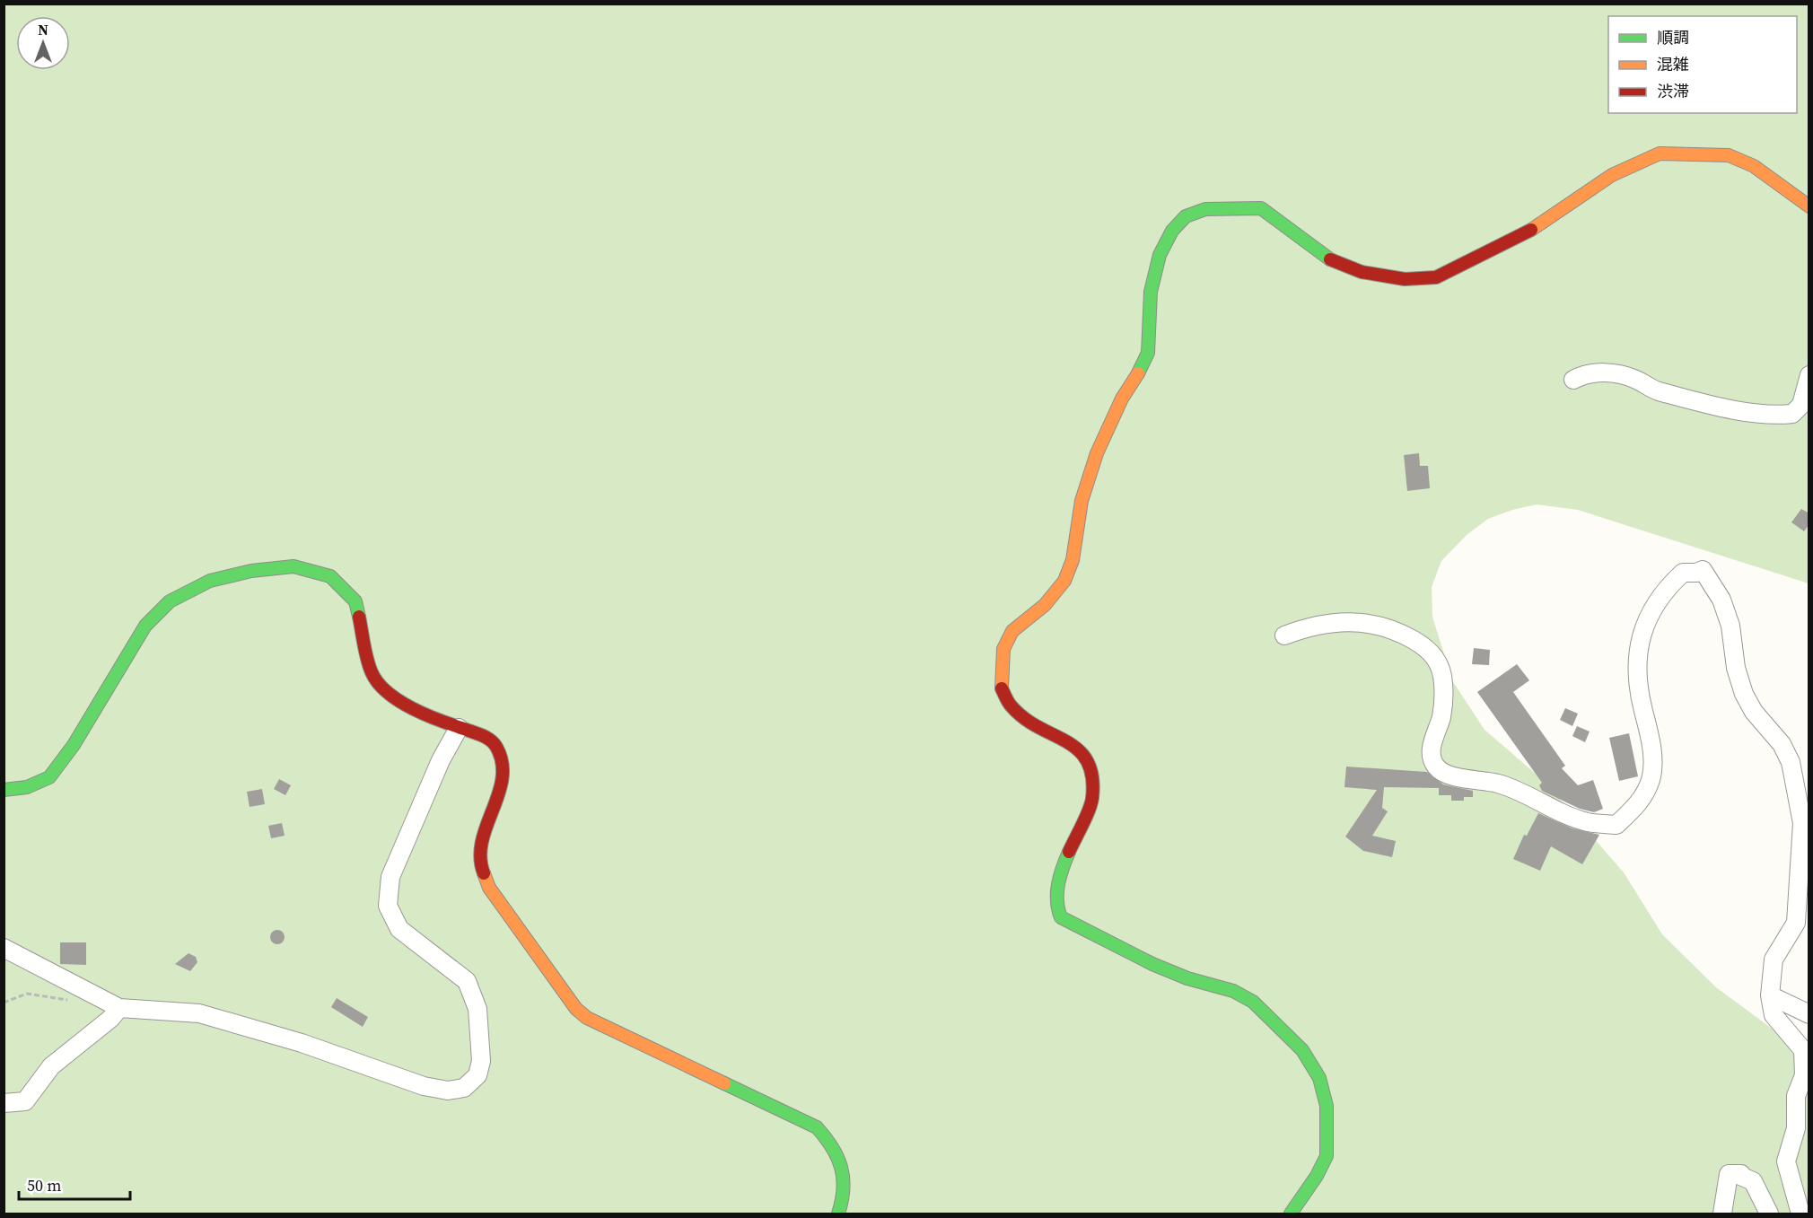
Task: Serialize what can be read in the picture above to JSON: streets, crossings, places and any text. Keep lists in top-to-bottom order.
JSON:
{
  "legend": ["順調", "混雑", "渋滞"],
  "scale_bar": "50 m",
  "north": "top"
}
